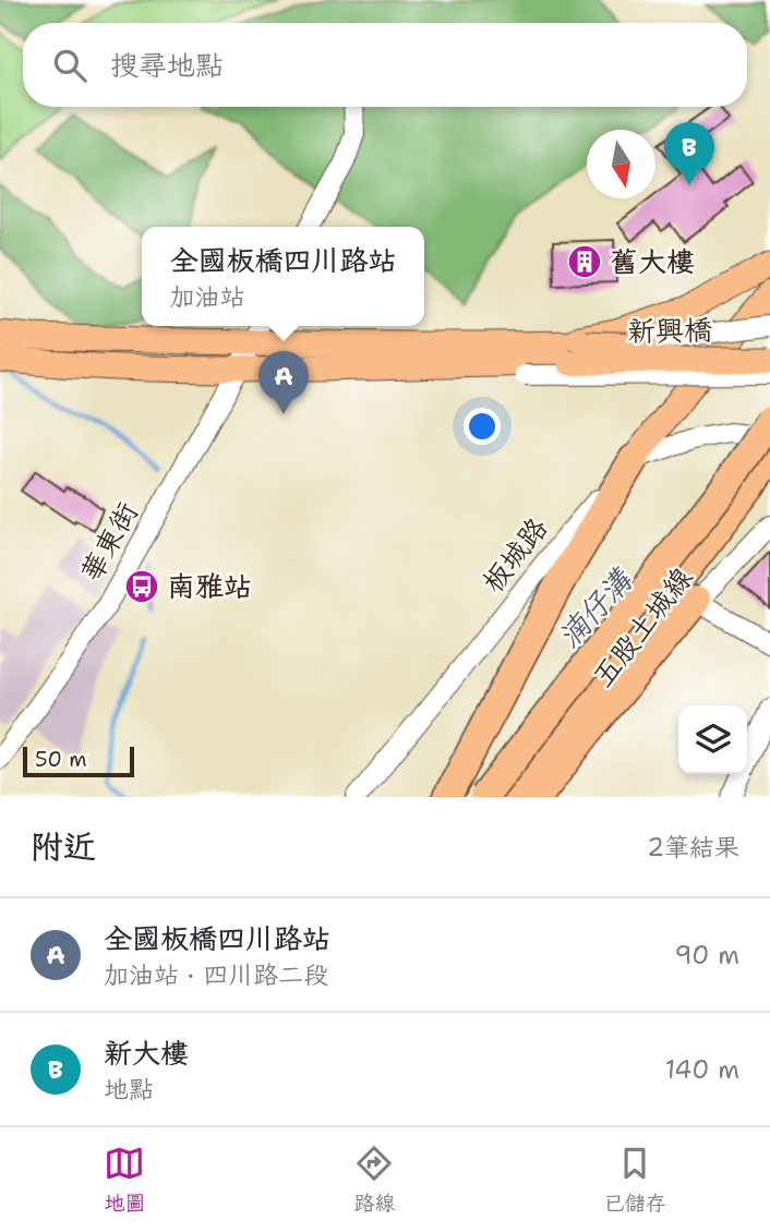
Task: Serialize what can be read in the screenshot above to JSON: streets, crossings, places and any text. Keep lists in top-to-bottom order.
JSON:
{
  "streets": {
    "highway": ["五股土城線"],
    "main road": ["新興橋"],
    "street": ["華東街", "板城路"]
  },
  "water": ["湳仔溝"],
  "places": {
    "building": ["舊大樓"],
    "bus stop": ["南雅站"]
  },
  "scale_bar": "50 m",
  "north": "bottom",
  "page": {
    "search": "搜尋地點",
    "pins": ["B", "A"],
    "popup": ["全國板橋四川路站", "加油站"],
    "scale": "50 m",
    "heading": ["附近", "2筆結果"],
    "list": [
      {
        "mark": "A",
        "name": "全國板橋四川路站",
        "note": "加油站 · 四川路二段",
        "value": "90 m"
      },
      {
        "mark": "B",
        "name": "新大樓",
        "note": "地點",
        "value": "140 m"
      }
    ],
    "nav": ["地圖", "路線", "已儲存"]
  }
}
